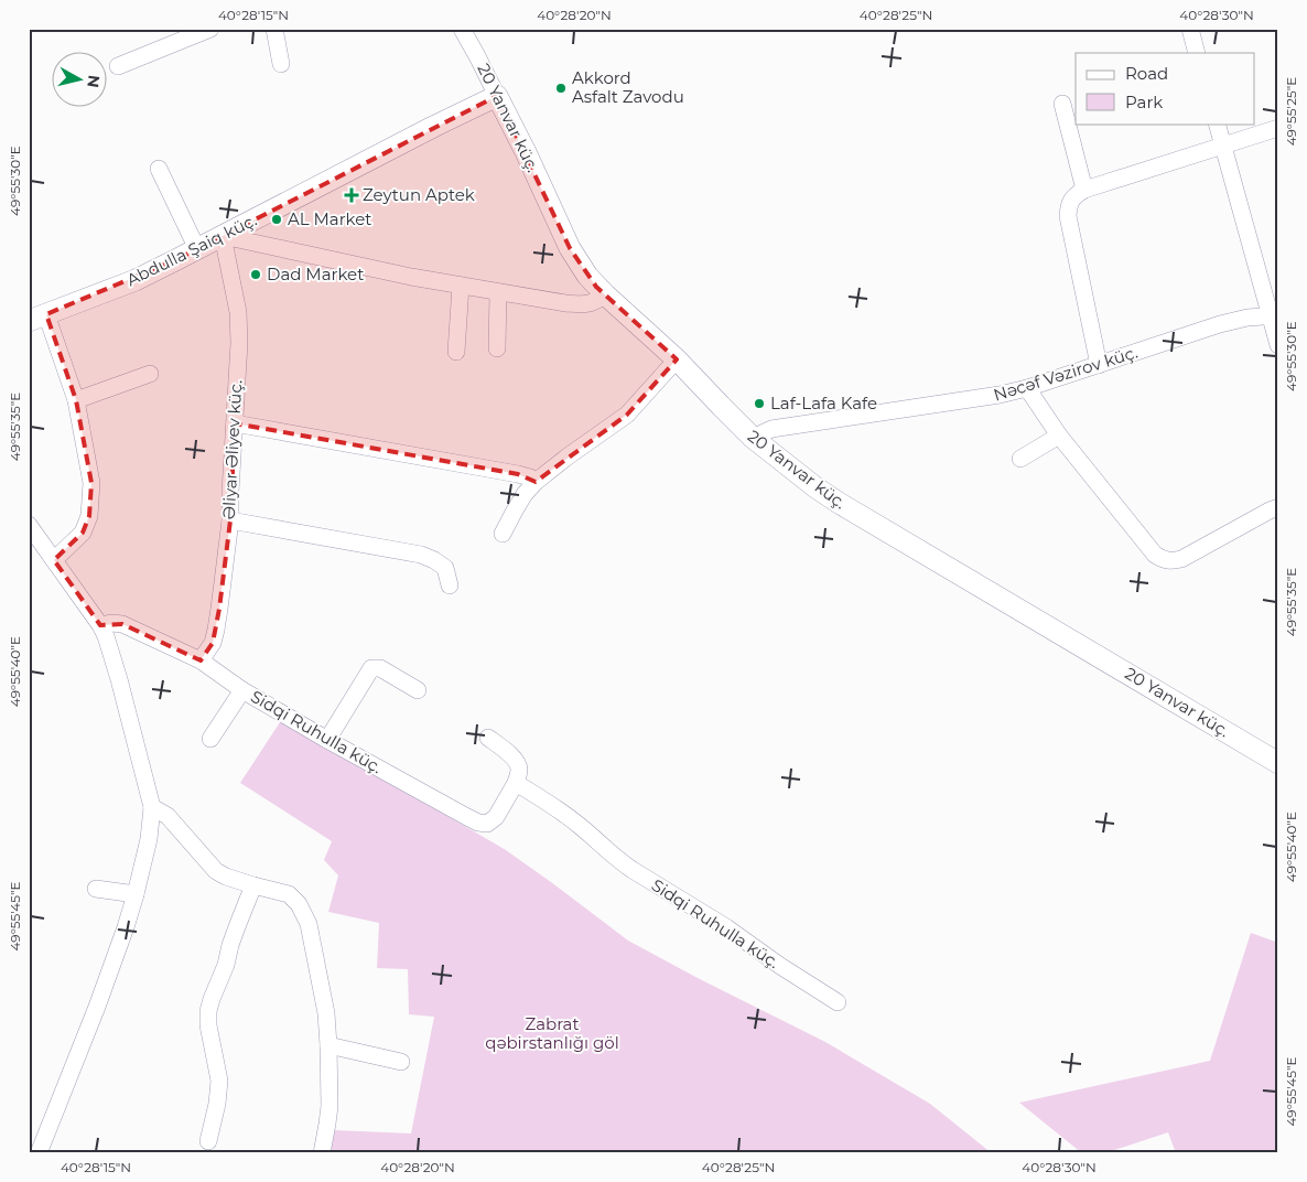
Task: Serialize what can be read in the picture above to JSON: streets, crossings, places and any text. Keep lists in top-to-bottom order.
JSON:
{
  "streets": {
    "street": [
      "20 Yanvar küç.",
      "Abdulla Şaiq küç.",
      "Nəcəf Vəzirov küç.",
      "Əliyar Əliyev küç.",
      "Sidqi Ruhulla küç."
    ]
  },
  "crossings": [
    ["20 Yanvar küç.", "Abdulla Şaiq küç."],
    ["20 Yanvar küç.", "Nəcəf Vəzirov küç."],
    ["Abdulla Şaiq küç.", "Əliyar Əliyev küç."],
    ["Əliyar Əliyev küç.", "Sidqi Ruhulla küç."]
  ],
  "parks": ["Zabrat qəbirstanlığı göl"],
  "places": {
    "other": [
      "Akkord Asfalt Zavodu",
      "AL Market",
      "Dad Market",
      "Laf-Lafa Kafe"
    ],
    "health": ["Zeytun Aptek"]
  },
  "legend": ["Road", "Park"],
  "north": "right",
  "coordinates": [
    "40°28'15\"N",
    "40°28'20\"N",
    "40°28'25\"N",
    "40°28'30\"N",
    "49°55'25\"E",
    "49°55'30\"E",
    "49°55'35\"E",
    "49°55'40\"E",
    "49°55'45\"E"
  ]
}
